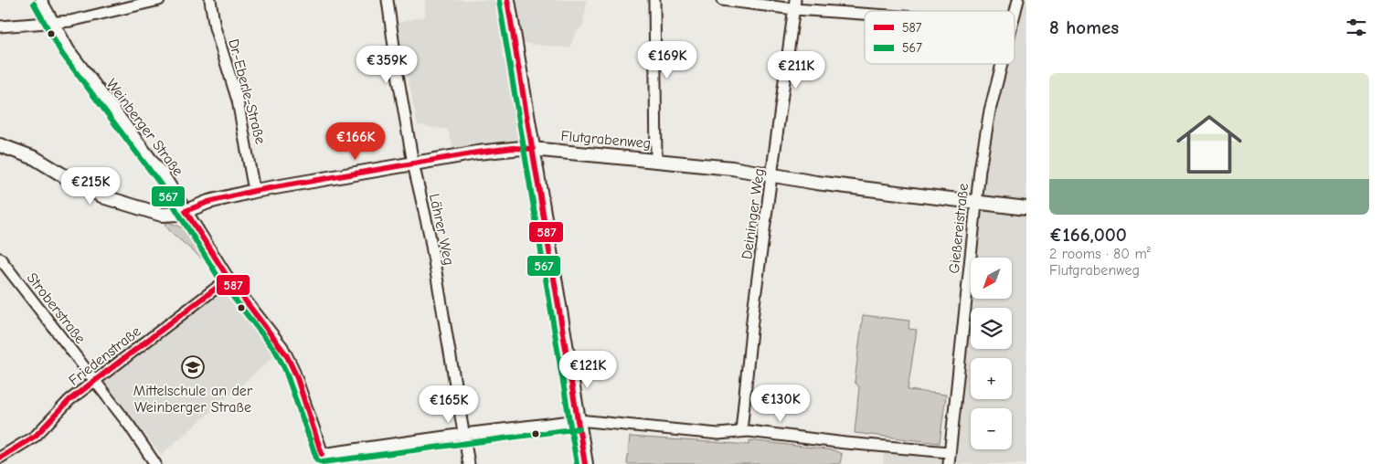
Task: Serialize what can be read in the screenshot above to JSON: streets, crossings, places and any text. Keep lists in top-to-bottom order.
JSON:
{
  "streets": {
    "street": [
      "Dr.-Eberle-Straße",
      "Weinberger Straße",
      "Flutgrabenweg",
      "Deininger Weg",
      "Gießereistraße",
      "Lährer Weg",
      "Stroberstraße",
      "Friedenstraße"
    ]
  },
  "crossings": [
    ["Dr.-Eberle-Straße", "Flutgrabenweg"],
    ["Weinberger Straße", "Flutgrabenweg"],
    ["Weinberger Straße", "Friedenstraße"],
    ["Flutgrabenweg", "Deininger Weg"],
    ["Flutgrabenweg", "Gießereistraße"],
    ["Flutgrabenweg", "Lährer Weg"],
    ["Stroberstraße", "Friedenstraße"]
  ],
  "places": {
    "school or university": ["Mittelschule an der Weinberger Straße"]
  },
  "lines": ["transit line 587", "transit line 567"],
  "legend": ["587", "567"],
  "north": "bottom left",
  "page": {
    "heading": "8 homes",
    "price": [
      "€169K",
      "€359K",
      "€211K",
      "€166K",
      "€215K",
      "€121K",
      "€130K",
      "€165K"
    ],
    "list": [
      {
        "name": "€166,000",
        "note": "2 rooms · 80 m² · Flutgrabenweg"
      }
    ],
    "map_buttons": ["+", "−"]
  }
}
